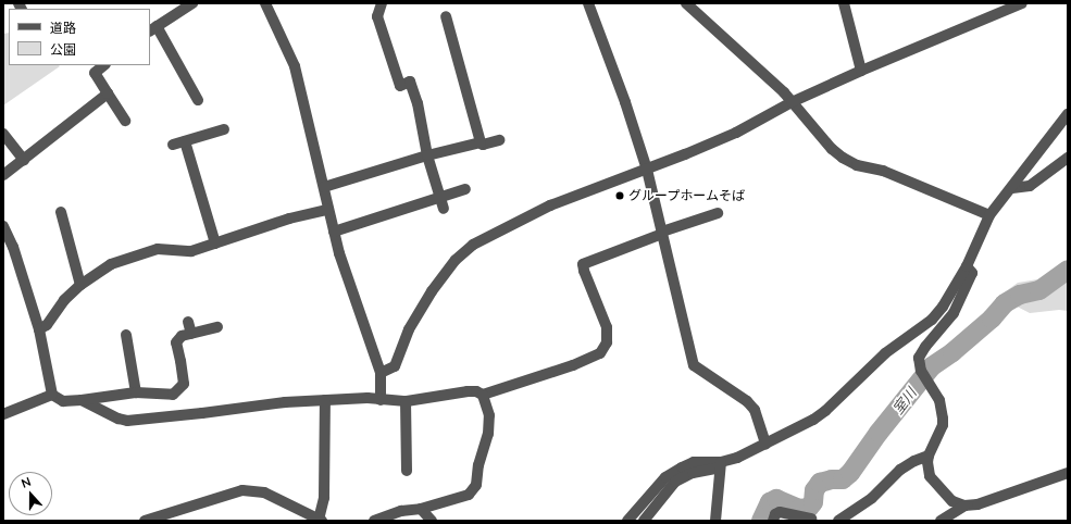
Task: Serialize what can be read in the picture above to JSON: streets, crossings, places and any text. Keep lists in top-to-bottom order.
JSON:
{
  "water": ["室川"],
  "places": ["グループホームそば"],
  "legend": ["道路", "公園"],
  "north": "top"
}
